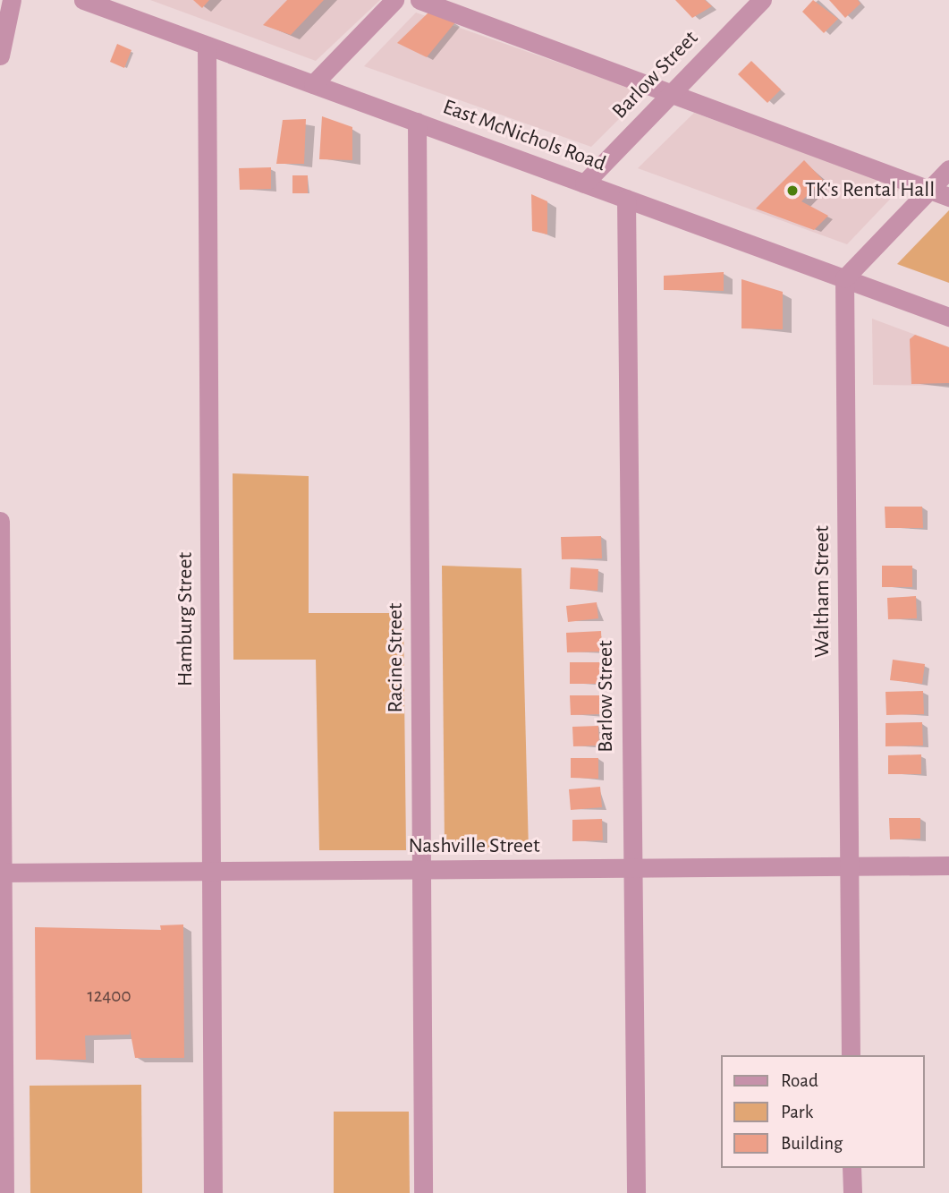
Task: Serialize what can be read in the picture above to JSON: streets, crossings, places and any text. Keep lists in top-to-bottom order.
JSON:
{
  "streets": {
    "street": [
      "Barlow Street",
      "East McNichols Road",
      "Waltham Street",
      "Hamburg Street",
      "Racine Street",
      "Nashville Street"
    ]
  },
  "crossings": [
    ["Barlow Street", "East McNichols Road"],
    ["Barlow Street", "Nashville Street"],
    ["East McNichols Road", "Waltham Street"],
    ["East McNichols Road", "Hamburg Street"],
    ["East McNichols Road", "Racine Street"],
    ["Waltham Street", "Nashville Street"],
    ["Hamburg Street", "Nashville Street"],
    ["Racine Street", "Nashville Street"]
  ],
  "places": ["TK's Rental Hall"],
  "house_numbers": ["12400"],
  "legend": ["Road", "Park", "Building"]
}
